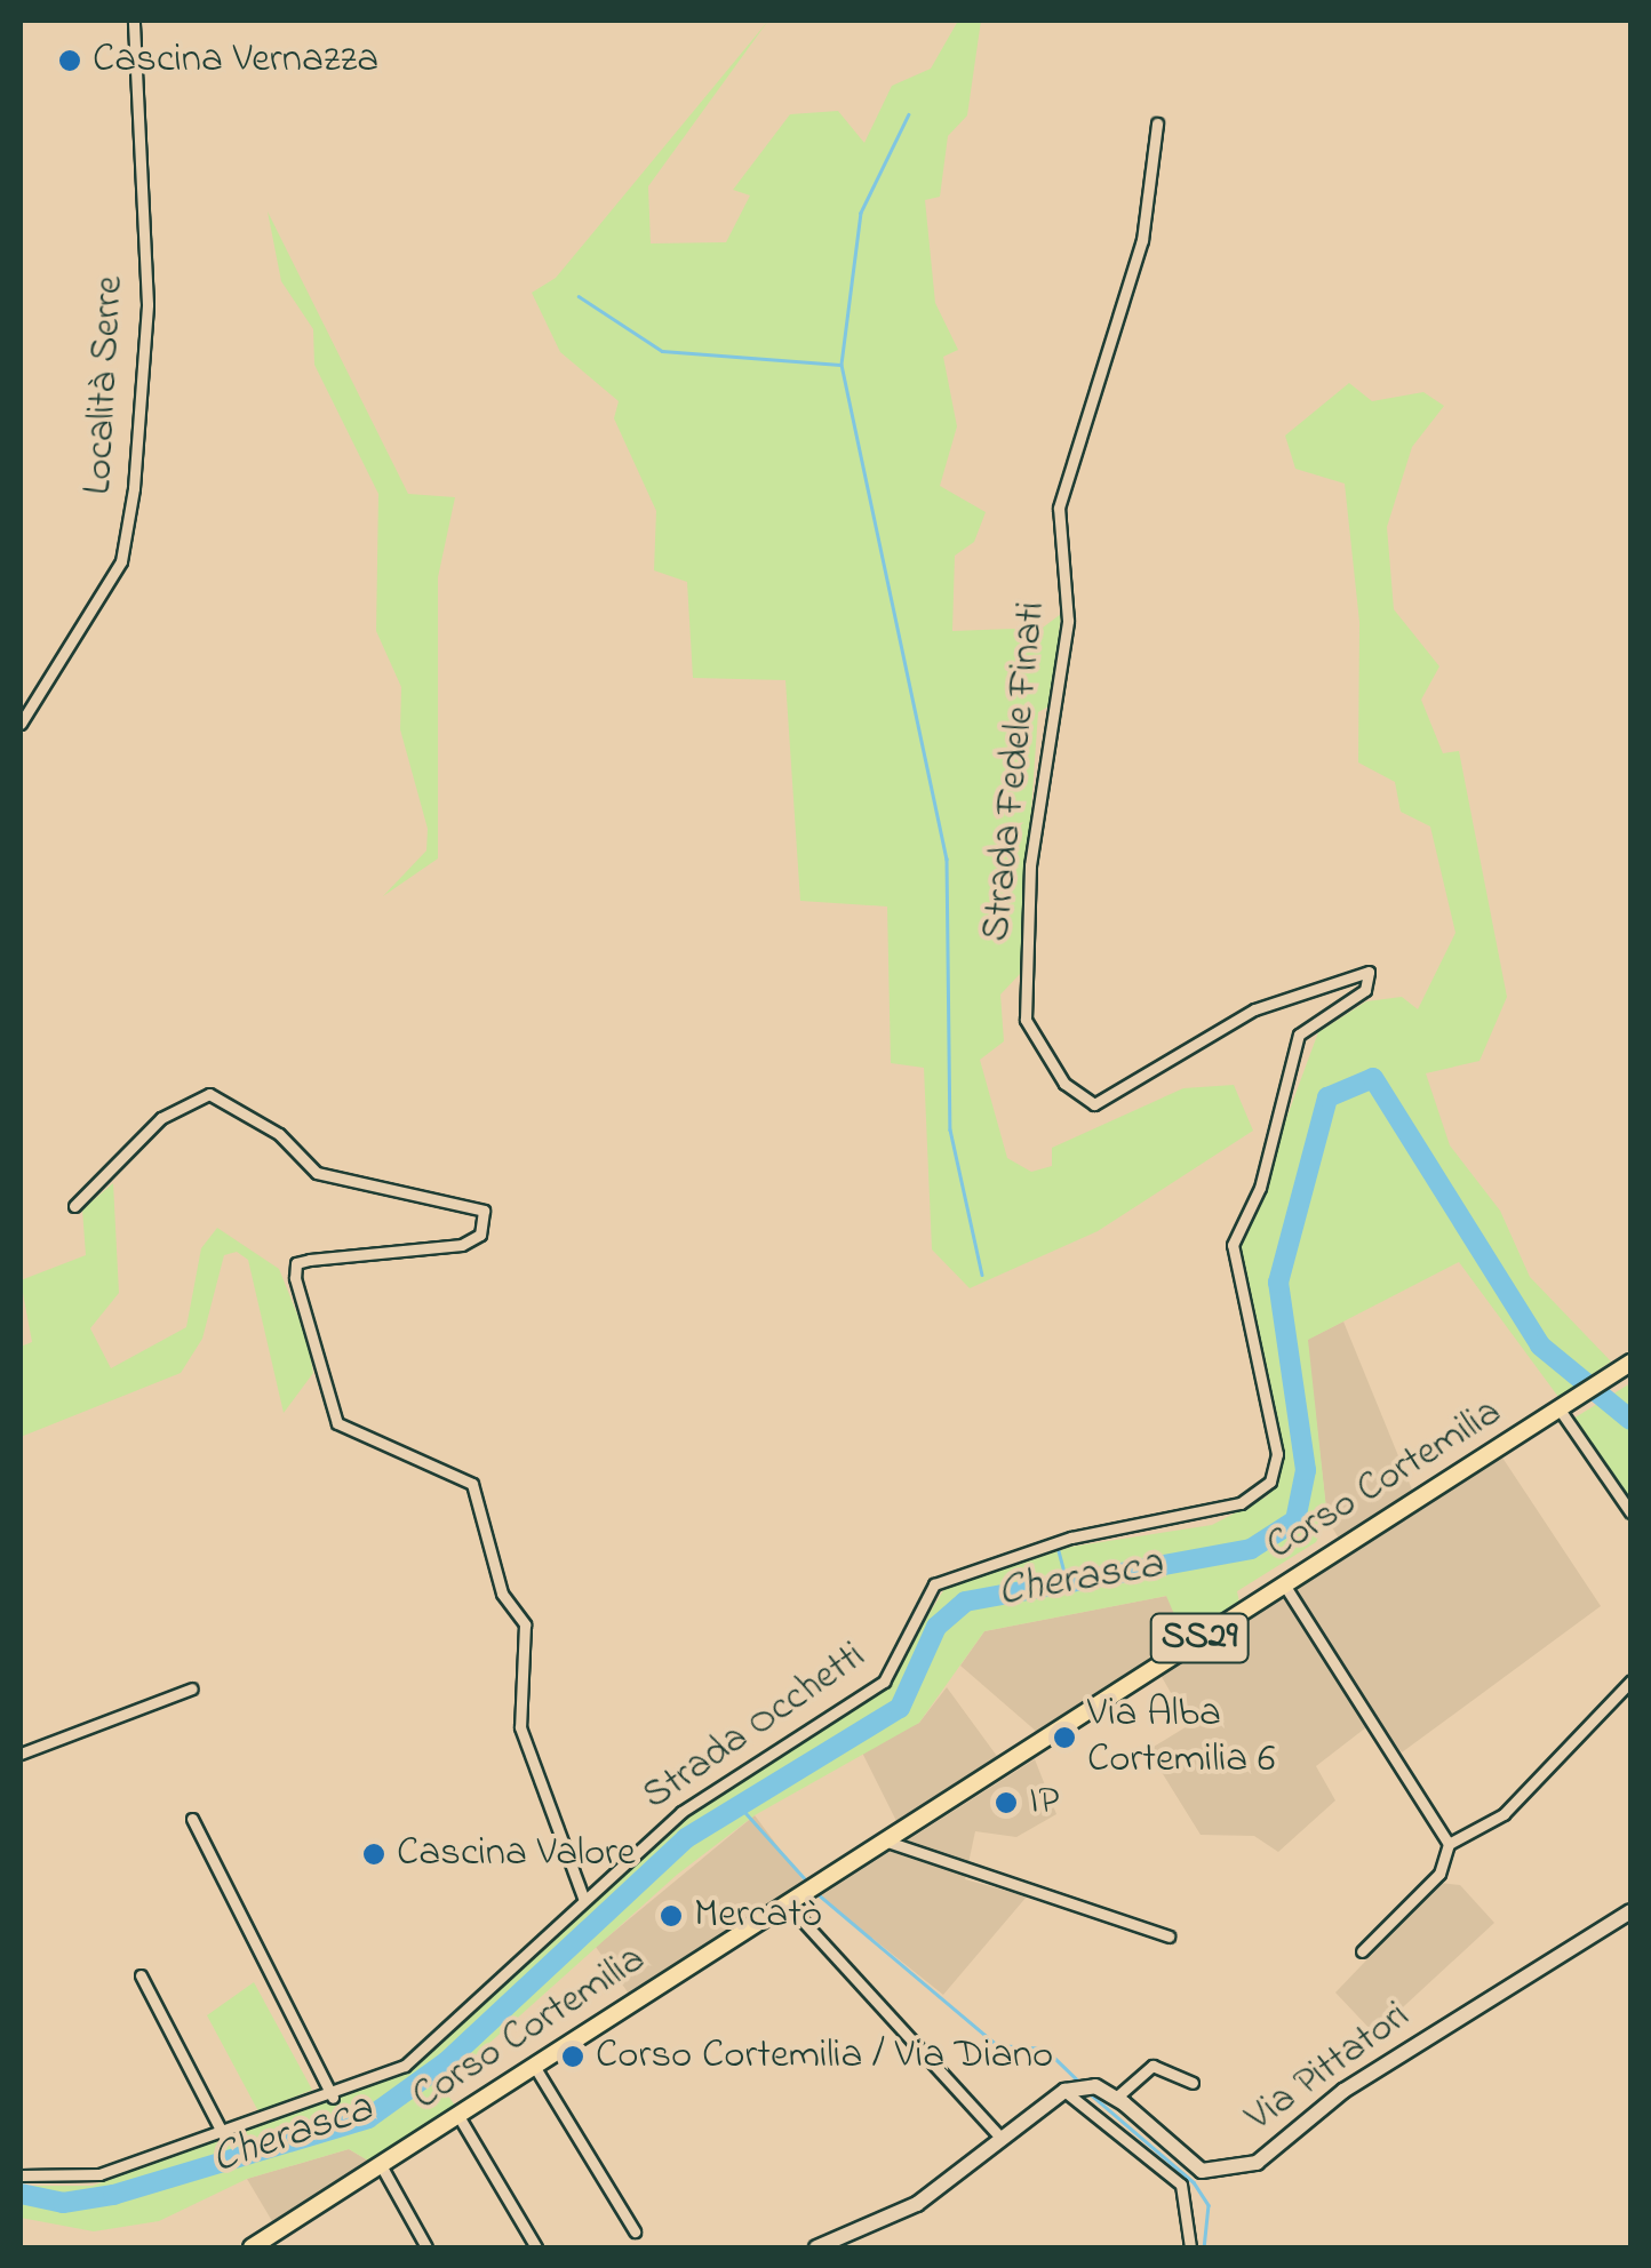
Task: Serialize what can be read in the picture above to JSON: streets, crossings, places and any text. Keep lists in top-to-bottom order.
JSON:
{
  "streets": {
    "main road": ["Corso Cortemilia", "SS29"],
    "street": [
      "Località Serre",
      "Strada Fedele Finati",
      "Strada Occhetti",
      "Via Pittatori"
    ]
  },
  "crossings": [
    ["Strada Fedele Finati", "Strada Occhetti"],
    ["Corso Cortemilia", "SS29"]
  ],
  "water": ["Cherasca"],
  "places": [
    "Cascina Vernazza",
    "Via Alba Cortemilia 6",
    "IP",
    "Cascina Valore",
    "Mercatò",
    "Corso Cortemilia / Via Diano"
  ]
}
